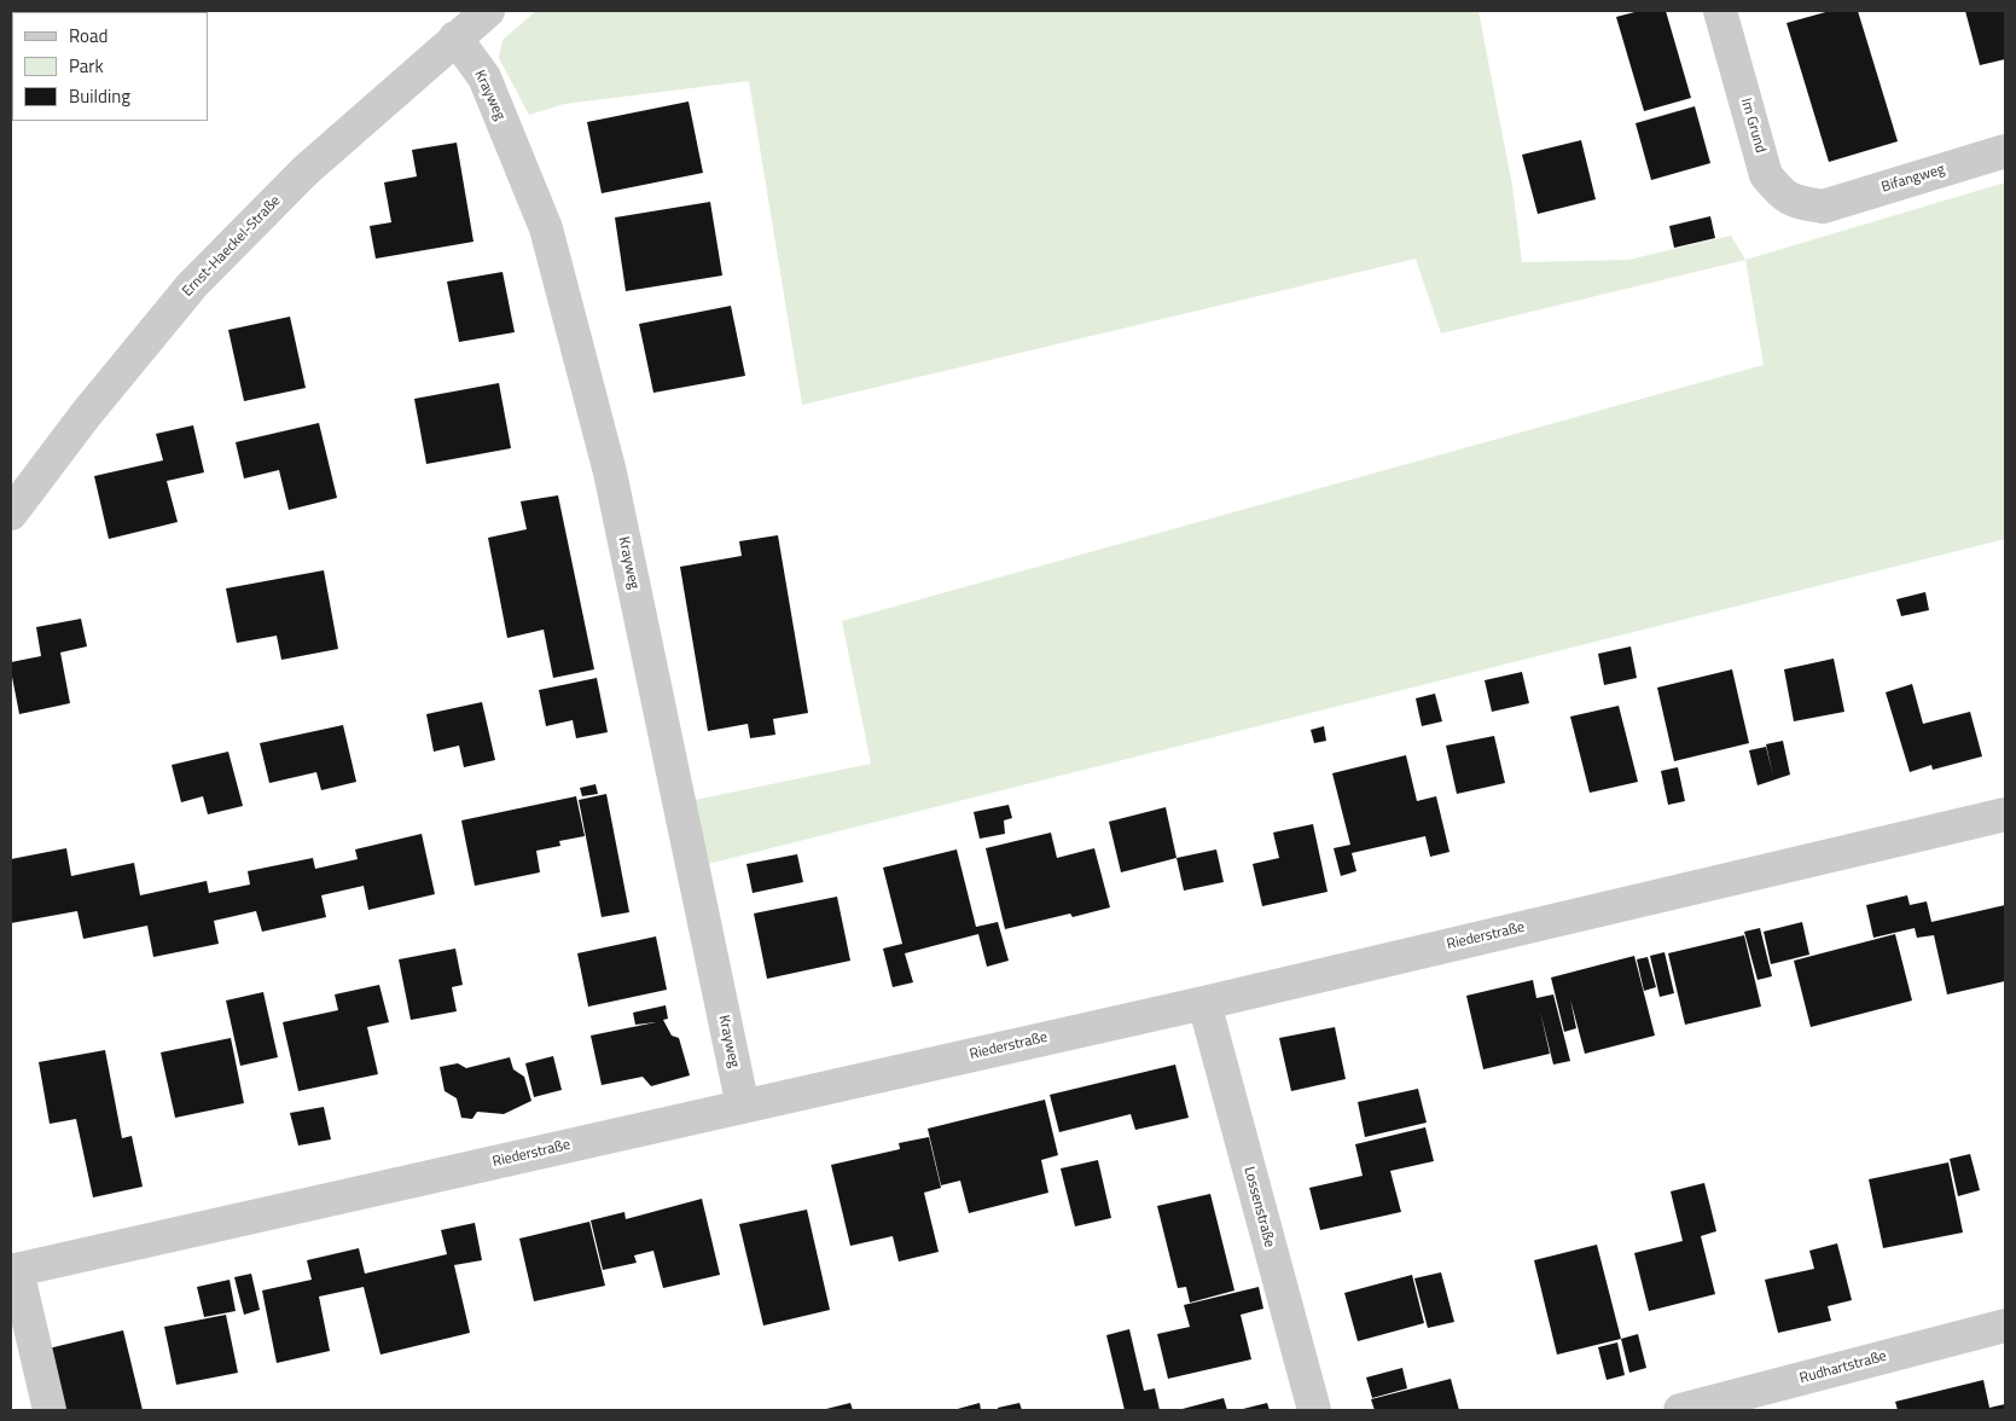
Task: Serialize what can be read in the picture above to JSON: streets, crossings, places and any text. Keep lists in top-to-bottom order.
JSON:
{
  "streets": {
    "street": [
      "Krayweg",
      "Im Grund",
      "Bifangweg",
      "Ernst-Haeckel-Straße",
      "Riederstraße",
      "Lossenstraße",
      "Rudhartstraße"
    ]
  },
  "crossings": [
    ["Krayweg", "Ernst-Haeckel-Straße"],
    ["Krayweg", "Riederstraße"],
    ["Im Grund", "Bifangweg"],
    ["Riederstraße", "Lossenstraße"]
  ],
  "legend": ["Road", "Park", "Building"]
}
